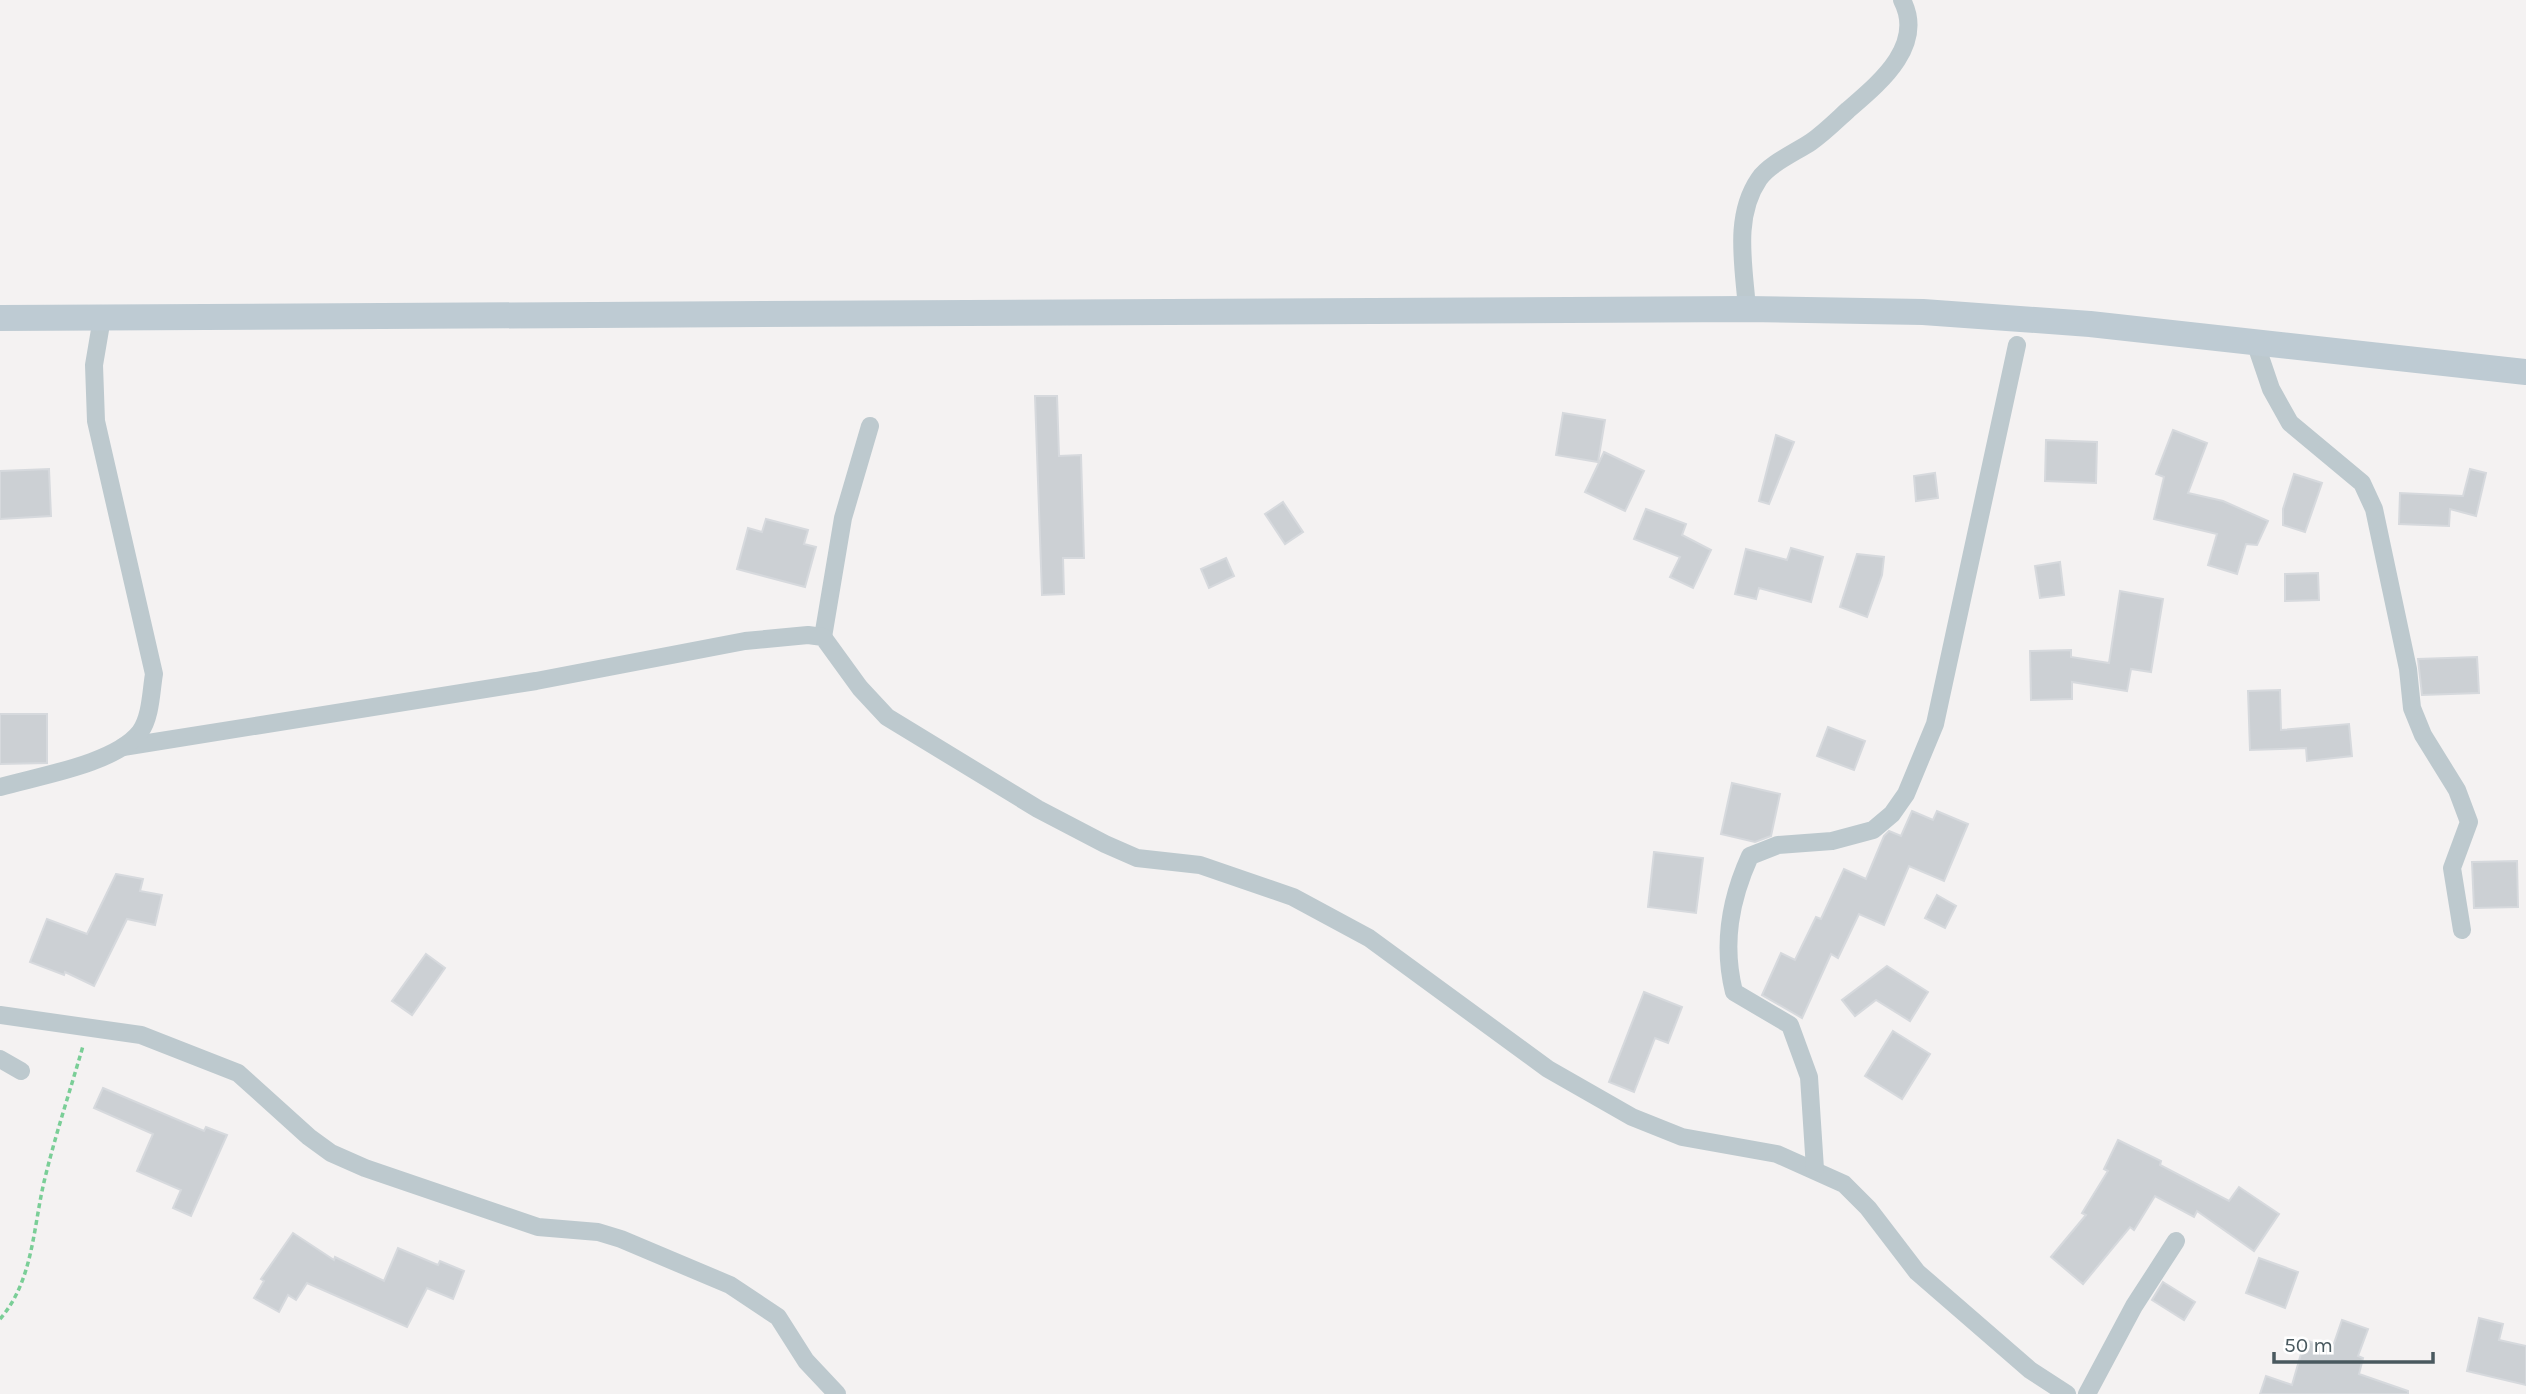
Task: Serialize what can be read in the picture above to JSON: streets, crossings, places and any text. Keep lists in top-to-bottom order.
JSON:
{
  "scale_bar": "50 m"
}
